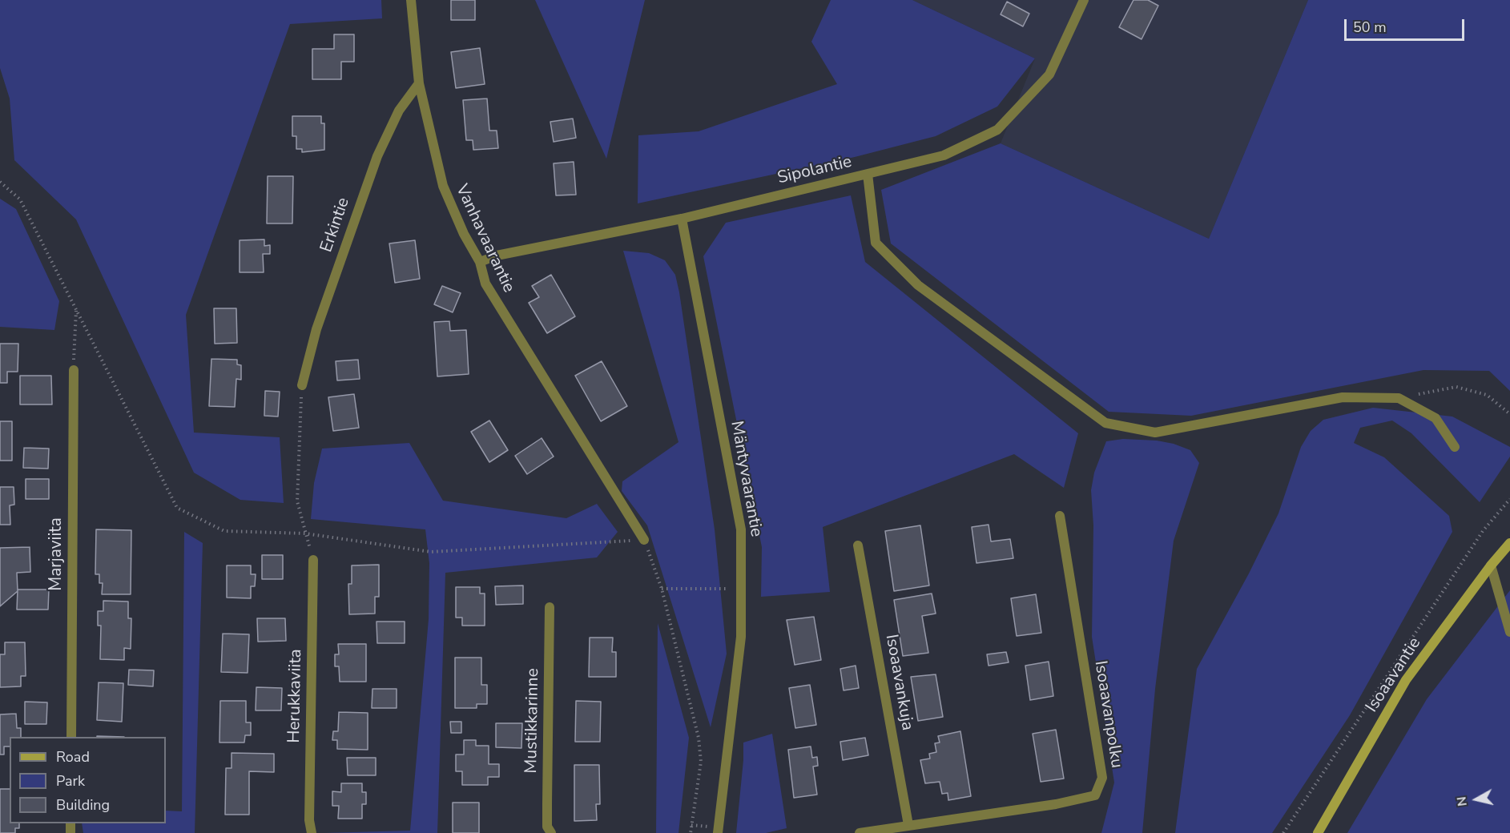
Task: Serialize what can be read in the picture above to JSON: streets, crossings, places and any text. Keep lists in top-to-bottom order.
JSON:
{
  "streets": {
    "main road": ["Isoaavantie"],
    "street": [
      "Sipolantie",
      "Erkintie",
      "Vanhavaarantie",
      "Mäntyvaarantie",
      "Marjaviita",
      "Isoaavankuja",
      "Herukkaviita",
      "Isoaavanpolku",
      "Mustikkarinne"
    ]
  },
  "crossings": [
    ["Sipolantie", "Vanhavaarantie"],
    ["Sipolantie", "Mäntyvaarantie"],
    ["Erkintie", "Vanhavaarantie"],
    ["Isoaavankuja", "Isoaavanpolku"]
  ],
  "legend": ["Road", "Park", "Building"],
  "scale_bar": "50 m",
  "north": "left"
}
